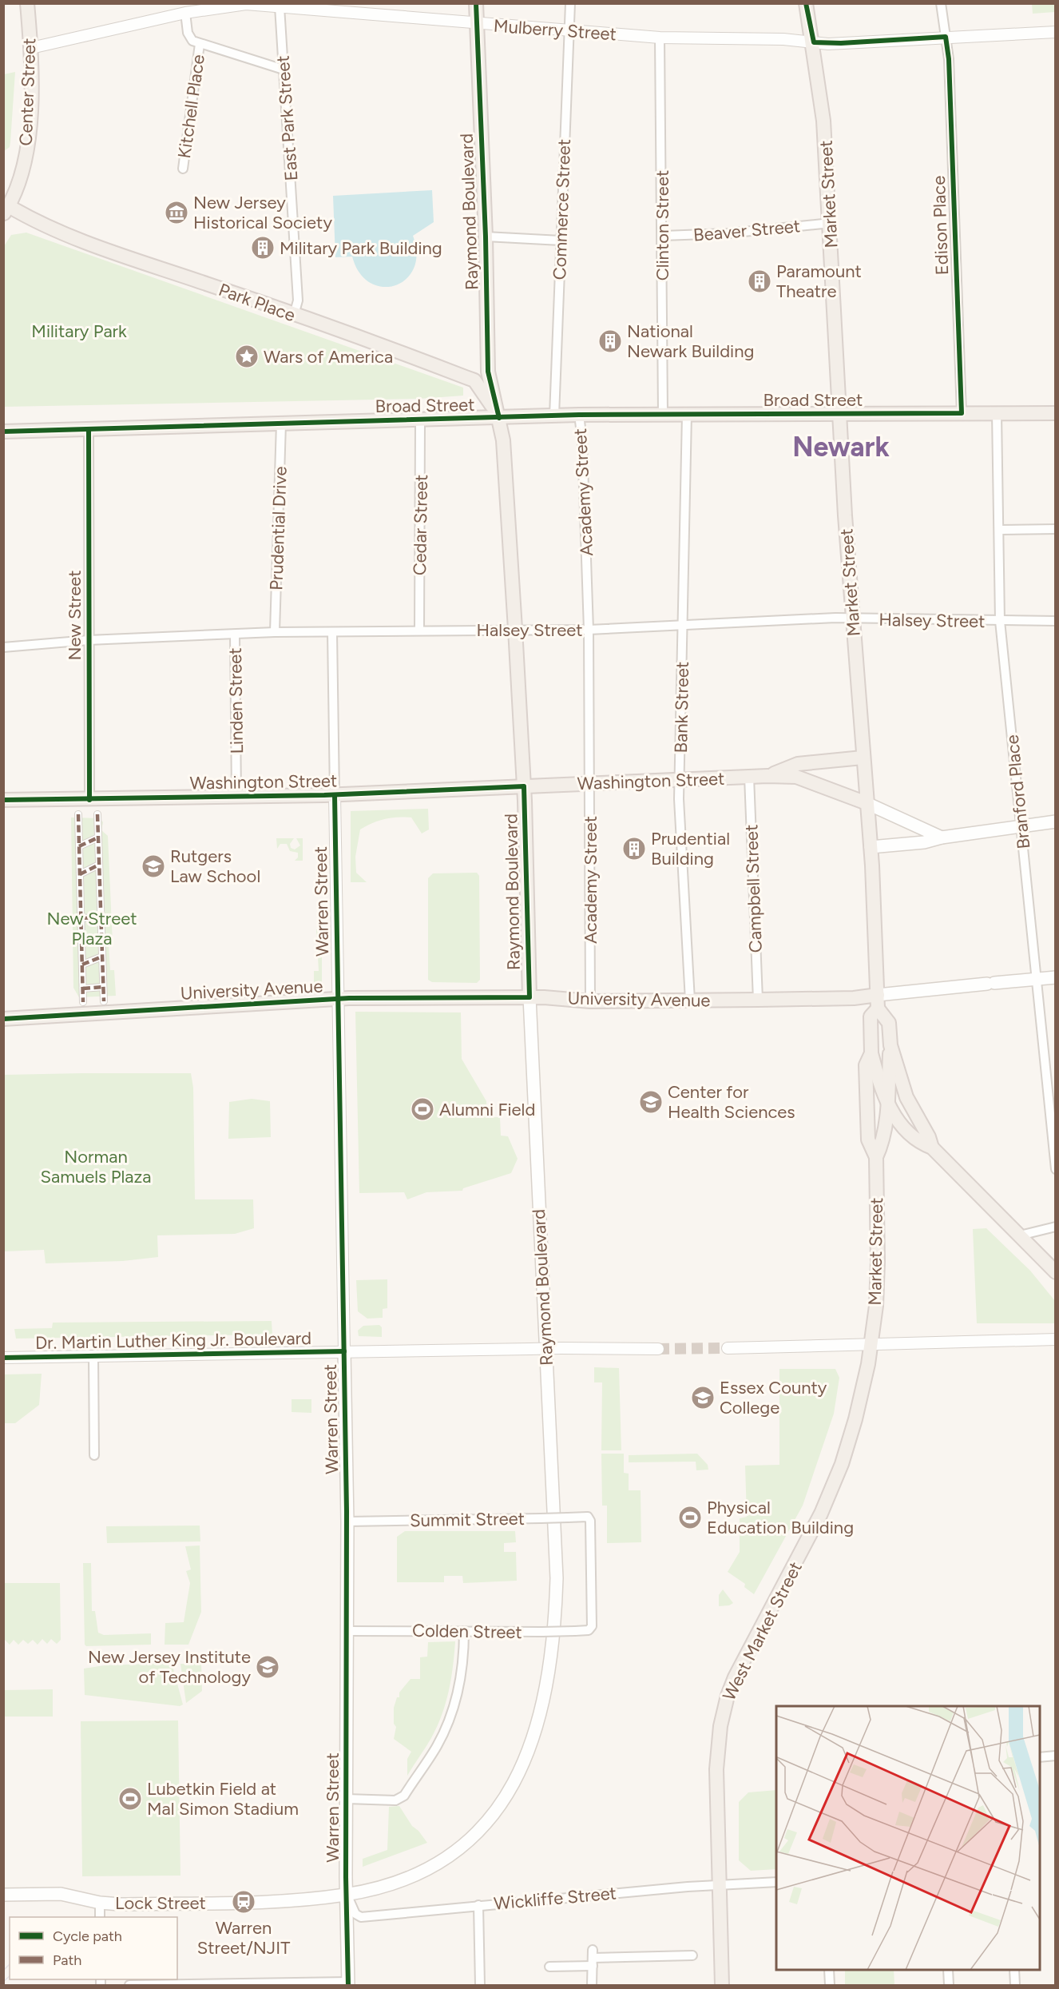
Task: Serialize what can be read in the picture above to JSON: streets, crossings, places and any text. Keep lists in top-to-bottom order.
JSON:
{
  "streets": {
    "main road": [
      "Center Street",
      "Market Street",
      "Raymond Boulevard",
      "Park Place",
      "Broad Street",
      "Washington Street",
      "Warren Street",
      "University Avenue",
      "West Market Street",
      "Lock Street"
    ],
    "street": [
      "Mulberry Street",
      "Kitchell Place",
      "East Park Street",
      "Commerce Street",
      "Clinton Street",
      "Edison Place",
      "Beaver Street",
      "Academy Street",
      "Cedar Street",
      "Prudential Drive",
      "New Street",
      "Halsey Street",
      "Linden Street",
      "Bank Street",
      "Branford Place",
      "Campbell Street",
      "Dr. Martin Luther King Jr. Boulevard",
      "Summit Street",
      "Colden Street",
      "Wickliffe Street"
    ]
  },
  "crossings": [
    ["Mulberry Street", "Center Street"],
    ["Mulberry Street", "Kitchell Place"],
    ["Mulberry Street", "East Park Street"],
    ["Mulberry Street", "Market Street"],
    ["Mulberry Street", "Commerce Street"],
    ["Mulberry Street", "Raymond Boulevard"],
    ["Mulberry Street", "Clinton Street"],
    ["Mulberry Street", "Edison Place"],
    ["Center Street", "Park Place"],
    ["Kitchell Place", "East Park Street"],
    ["East Park Street", "Park Place"],
    ["Market Street", "Beaver Street"],
    ["Market Street", "Broad Street"],
    ["Market Street", "Halsey Street"],
    ["Market Street", "Washington Street"],
    ["Market Street", "University Avenue"],
    ["Market Street", "West Market Street"],
    ["Commerce Street", "Broad Street"],
    ["Raymond Boulevard", "Park Place"],
    ["Raymond Boulevard", "Broad Street"],
    ["Raymond Boulevard", "Halsey Street"],
    ["Raymond Boulevard", "Washington Street"],
    ["Raymond Boulevard", "Warren Street"],
    ["Raymond Boulevard", "University Avenue"],
    ["Raymond Boulevard", "Wickliffe Street"],
    ["Raymond Boulevard", "Lock Street"],
    ["Clinton Street", "Beaver Street"],
    ["Clinton Street", "Broad Street"],
    ["Edison Place", "Broad Street"],
    ["Park Place", "Broad Street"],
    ["Broad Street", "Academy Street"],
    ["Broad Street", "Cedar Street"],
    ["Broad Street", "Prudential Drive"],
    ["Broad Street", "New Street"],
    ["Broad Street", "Bank Street"],
    ["Broad Street", "Branford Place"],
    ["Academy Street", "Halsey Street"],
    ["Academy Street", "Washington Street"],
    ["Academy Street", "University Avenue"],
    ["Cedar Street", "Halsey Street"],
    ["Prudential Drive", "Halsey Street"],
    ["New Street", "Halsey Street"],
    ["New Street", "Washington Street"],
    ["Halsey Street", "Linden Street"],
    ["Halsey Street", "Bank Street"],
    ["Halsey Street", "Branford Place"],
    ["Halsey Street", "Warren Street"],
    ["Linden Street", "Washington Street"],
    ["Bank Street", "Washington Street"],
    ["Bank Street", "University Avenue"],
    ["Washington Street", "Campbell Street"],
    ["Washington Street", "Warren Street"],
    ["Branford Place", "University Avenue"],
    ["Campbell Street", "University Avenue"],
    ["Warren Street", "University Avenue"],
    ["Warren Street", "Dr. Martin Luther King Jr. Boulevard"],
    ["Warren Street", "Summit Street"],
    ["Warren Street", "Colden Street"],
    ["Warren Street", "Wickliffe Street"],
    ["Warren Street", "Lock Street"],
    ["Summit Street", "Colden Street"],
    ["West Market Street", "Wickliffe Street"],
    ["Wickliffe Street", "Lock Street"]
  ],
  "districts": ["Newark"],
  "parks": ["Military Park", "New Street Plaza", "Norman Samuels Plaza"],
  "places": {
    "museum": ["New Jersey Historical Society"],
    "building": [
      "Military Park Building",
      "Paramount Theatre",
      "National Newark Building",
      "Prudential Building"
    ],
    "place": ["Wars of America"],
    "school or university": [
      "Rutgers Law School",
      "Center for Health Sciences",
      "Essex County College",
      "New Jersey Institute of Technology"
    ],
    "sports": ["Alumni Field", "Physical Education Building", "Lubetkin Field at Mal Simon Stadium"],
    "station": ["Warren Street/NJIT"]
  },
  "legend": ["Cycle path", "Path"]
}
